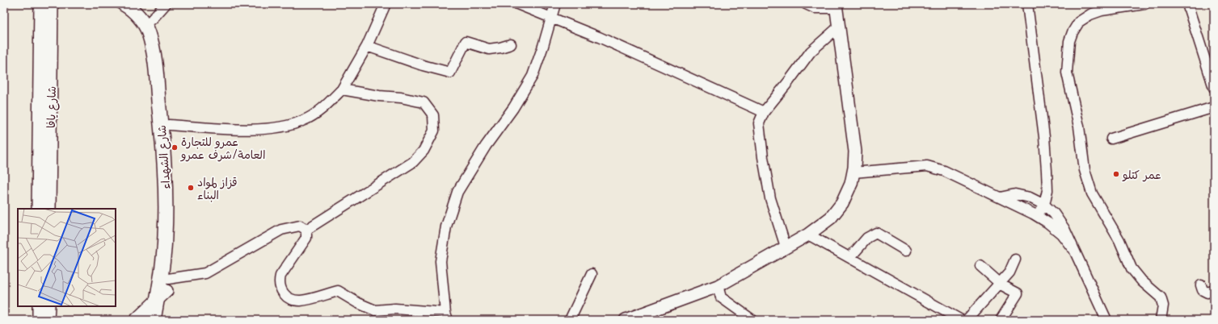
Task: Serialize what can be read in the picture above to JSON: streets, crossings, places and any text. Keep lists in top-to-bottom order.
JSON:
{
  "streets": {
    "main road": ["شارع الشهداء"],
    "street": ["شارع يافا"]
  },
  "places": ["عمرو للتجارة العامة/شرف عمرو", "عمر كتلو", "قزاز لمواد البناء"]
}
